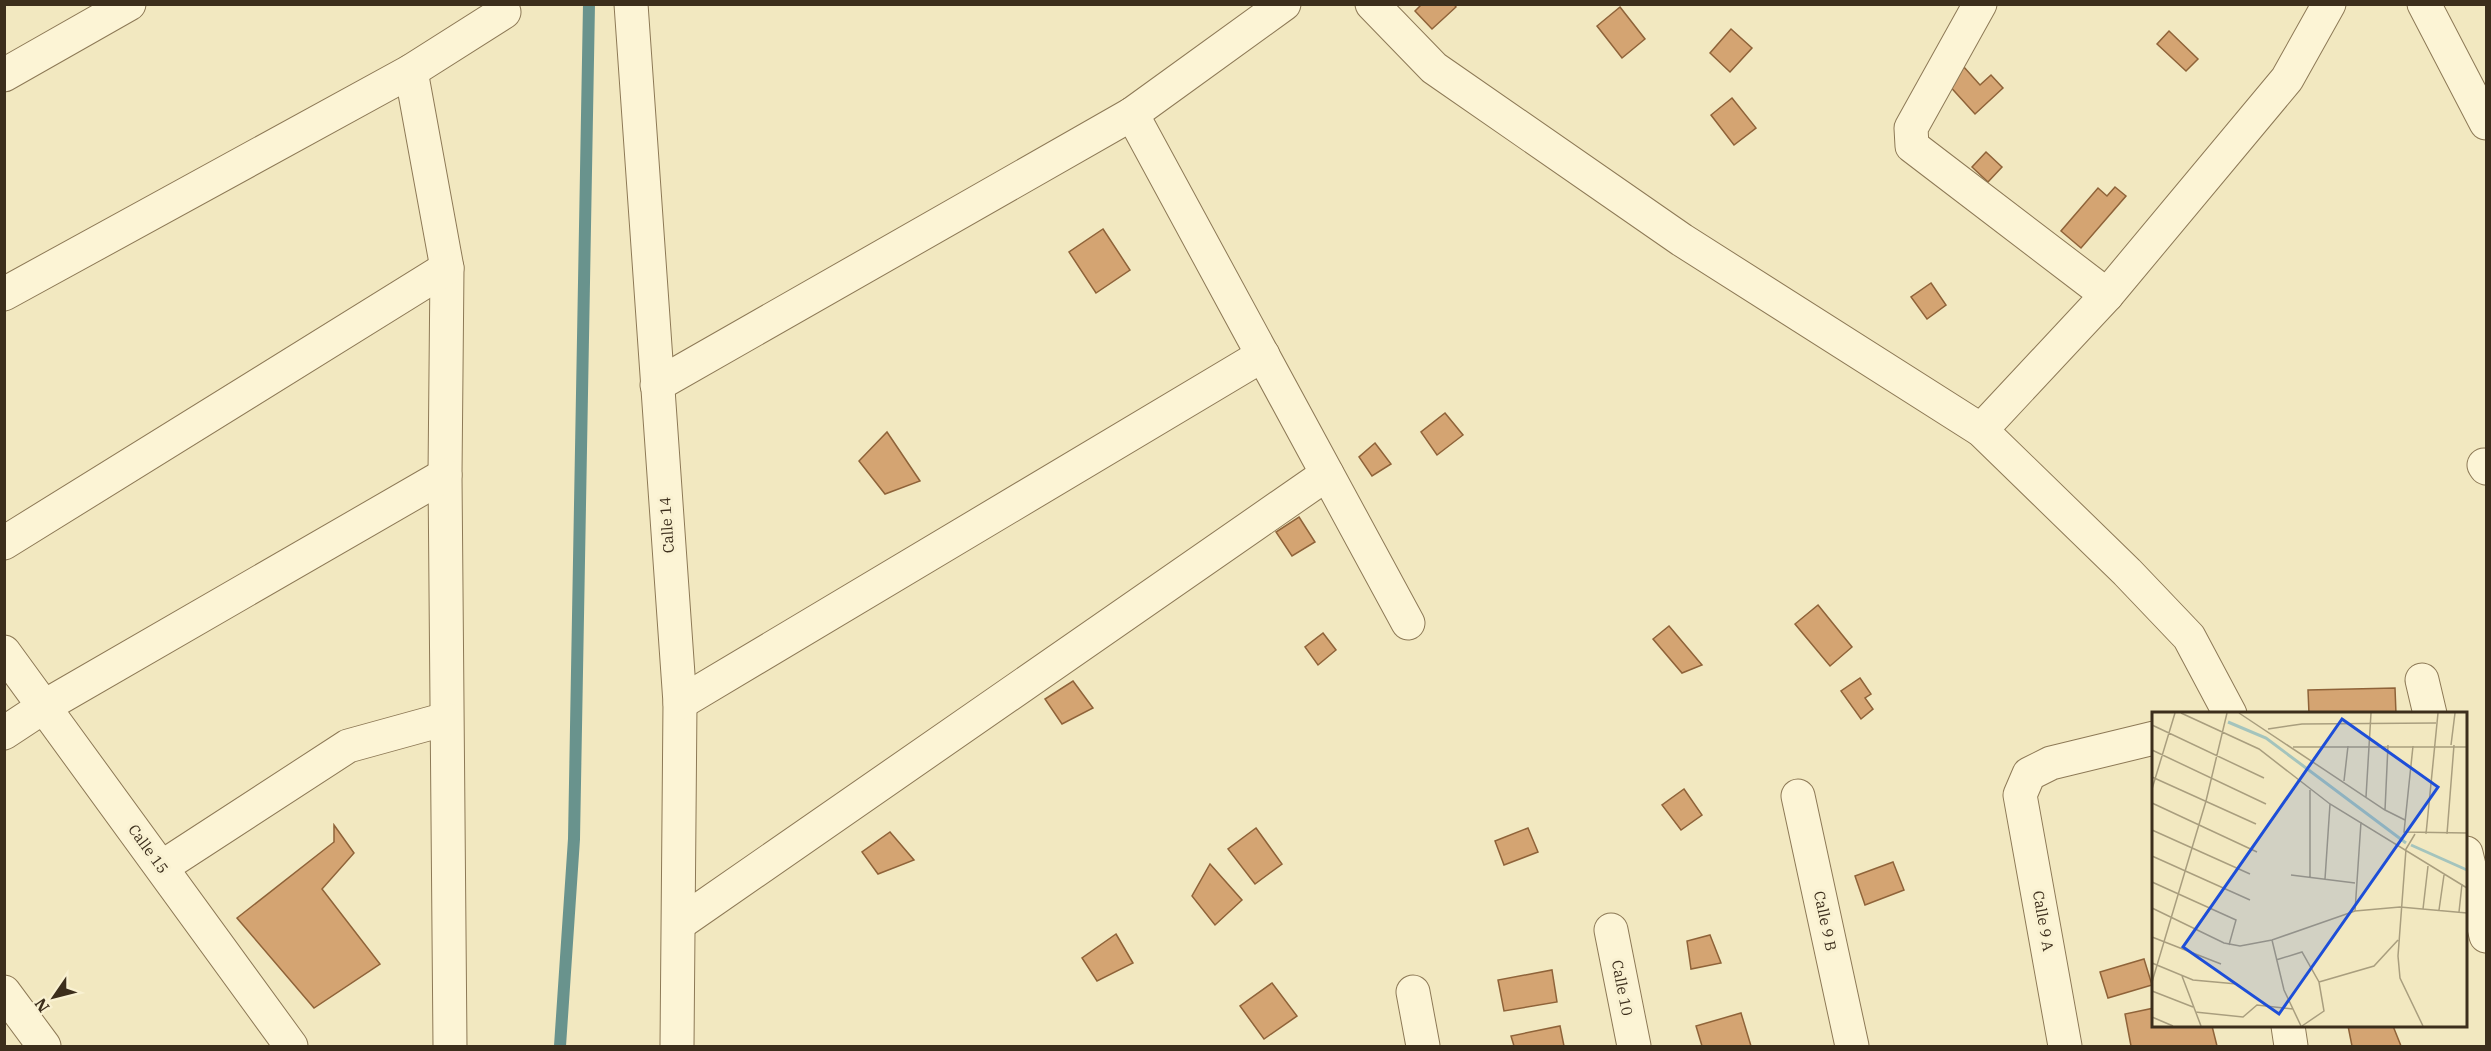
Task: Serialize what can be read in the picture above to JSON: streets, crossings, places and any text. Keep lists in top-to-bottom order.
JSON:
{
  "streets": {
    "street": [
      "Calle 14",
      "Calle 15",
      "Calle 9 B",
      "Calle 9 A",
      "Calle 10"
    ]
  },
  "north": "bottom left"
}
